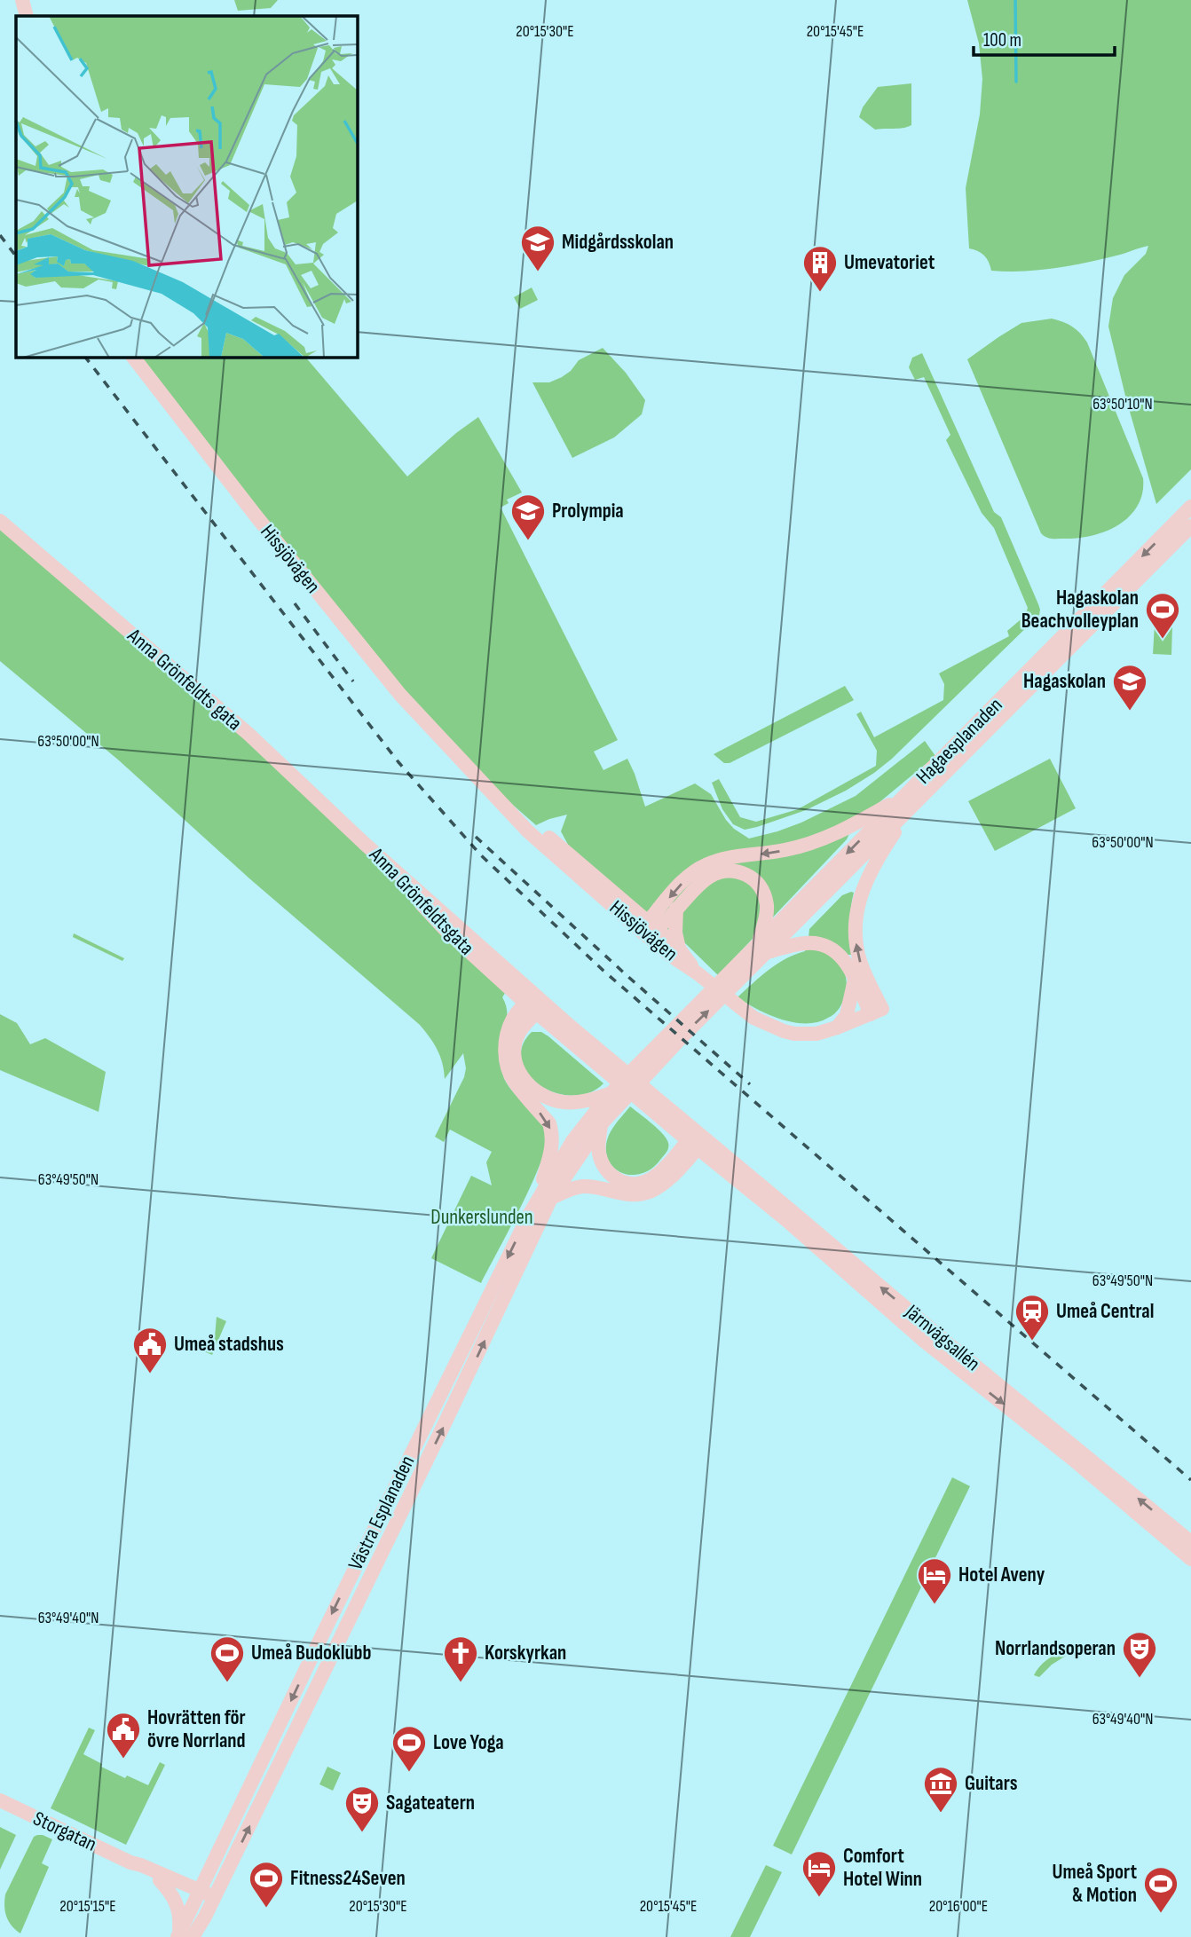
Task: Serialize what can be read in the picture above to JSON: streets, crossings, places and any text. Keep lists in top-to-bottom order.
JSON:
{
  "streets": {
    "main road": [
      "Hissjövägen",
      "Anna Grönfeldts gata",
      "Hagaesplanaden",
      "Anna Grönfeldtsgata",
      "Järnvägsallén",
      "Västra Esplanaden",
      "Storgatan"
    ]
  },
  "crossings": [
    ["Anna Grönfeldts gata", "Anna Grönfeldtsgata"],
    ["Hagaesplanaden", "Västra Esplanaden"],
    ["Anna Grönfeldtsgata", "Järnvägsallén"],
    ["Västra Esplanaden", "Storgatan"]
  ],
  "parks": ["Dunkerslunden"],
  "places": {
    "school or university": ["Midgårdsskolan", "Prolympia", "Hagaskolan"],
    "building": ["Umevatoriet"],
    "sports": [
      "Hagaskolan Beachvolleyplan",
      "Umeå Budoklubb",
      "Love Yoga",
      "Fitness24Seven",
      "Umeå Sport & Motion"
    ],
    "station": ["Umeå Central"],
    "public building": ["Umeå stadshus", "Hovrätten för övre Norrland"],
    "hotel": ["Hotel Aveny", "Comfort Hotel Winn"],
    "theatre": ["Norrlandsoperan", "Sagateatern"],
    "church": ["Korskyrkan"],
    "museum": ["Guitars"]
  },
  "scale_bar": "100 m",
  "coordinates": [
    "20°15'30\"E",
    "20°15'45\"E",
    "63°50'10\"N",
    "63°50'00\"N",
    "63°49'50\"N",
    "63°49'40\"N",
    "20°15'15\"E",
    "20°16'00\"E"
  ]
}
